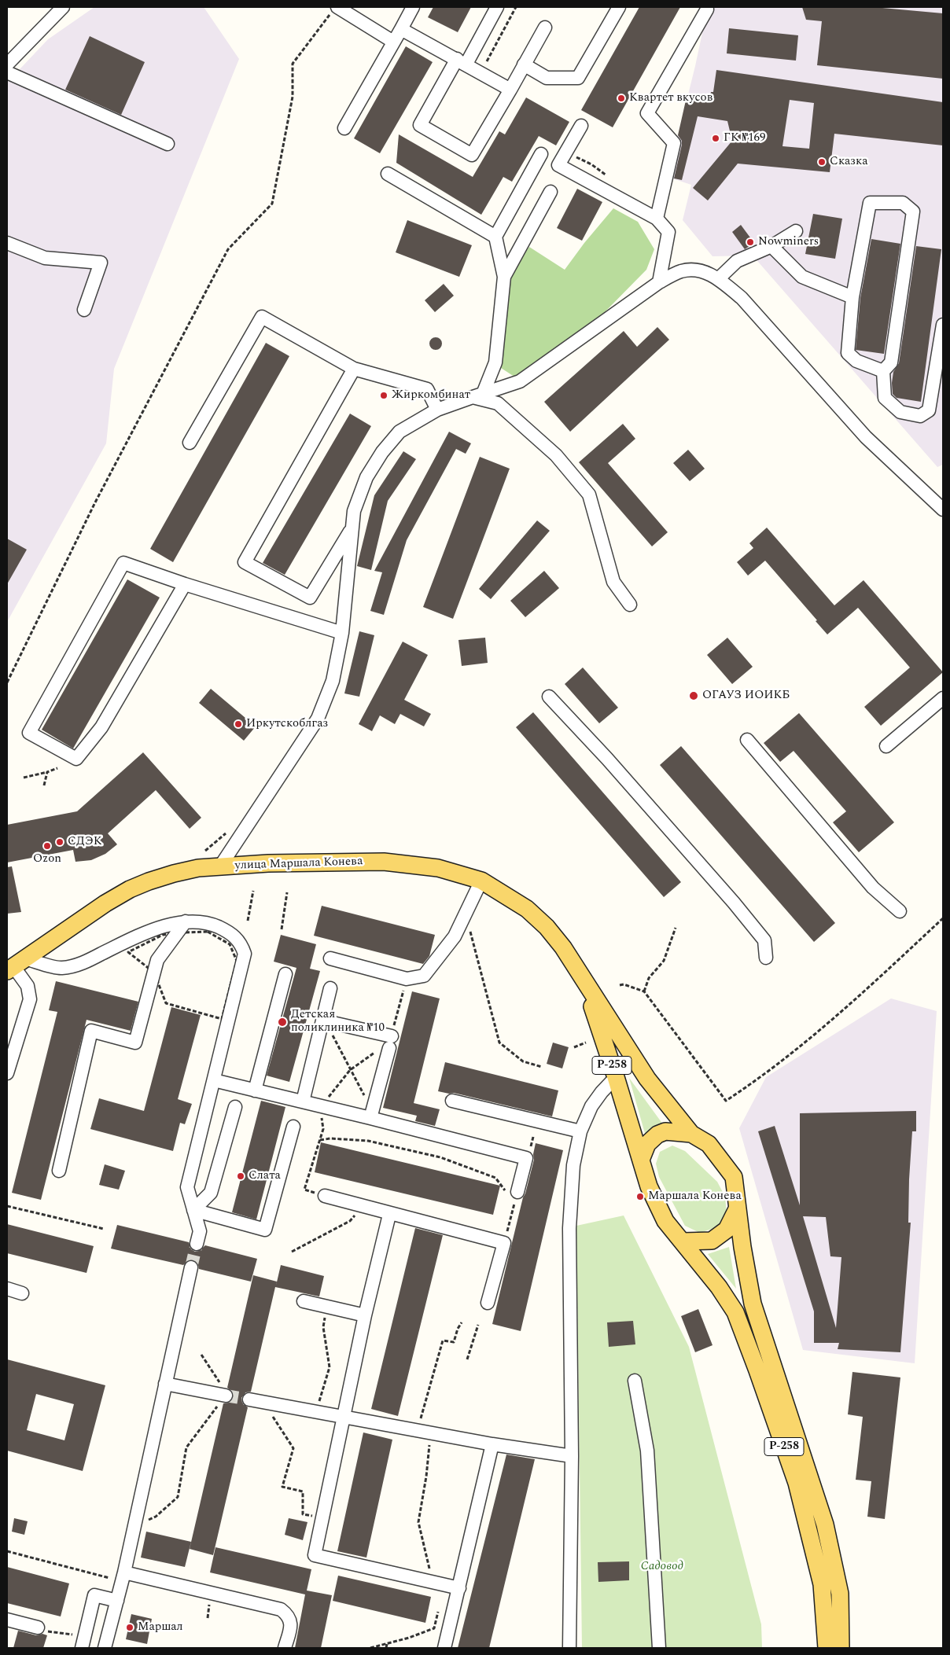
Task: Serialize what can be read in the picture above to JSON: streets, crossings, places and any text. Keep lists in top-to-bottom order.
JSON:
{
  "streets": {
    "main road": ["улица Маршала Конева", "Р-258"]
  },
  "crossings": [
    ["улица Маршала Конева", "Р-258"]
  ],
  "parks": ["Садовод"],
  "places": [
    "Квартет вкусов",
    "ГК №169",
    "Сказка",
    "Nowminers",
    "Жиркомбинат",
    "ОГАУЗ ИОИКБ",
    "Иркутскоблгаз",
    "СДЭК",
    "Ozon",
    "Детская поликлиника №10",
    "Слата",
    "Маршала Конева",
    "Маршал"
  ]
}
